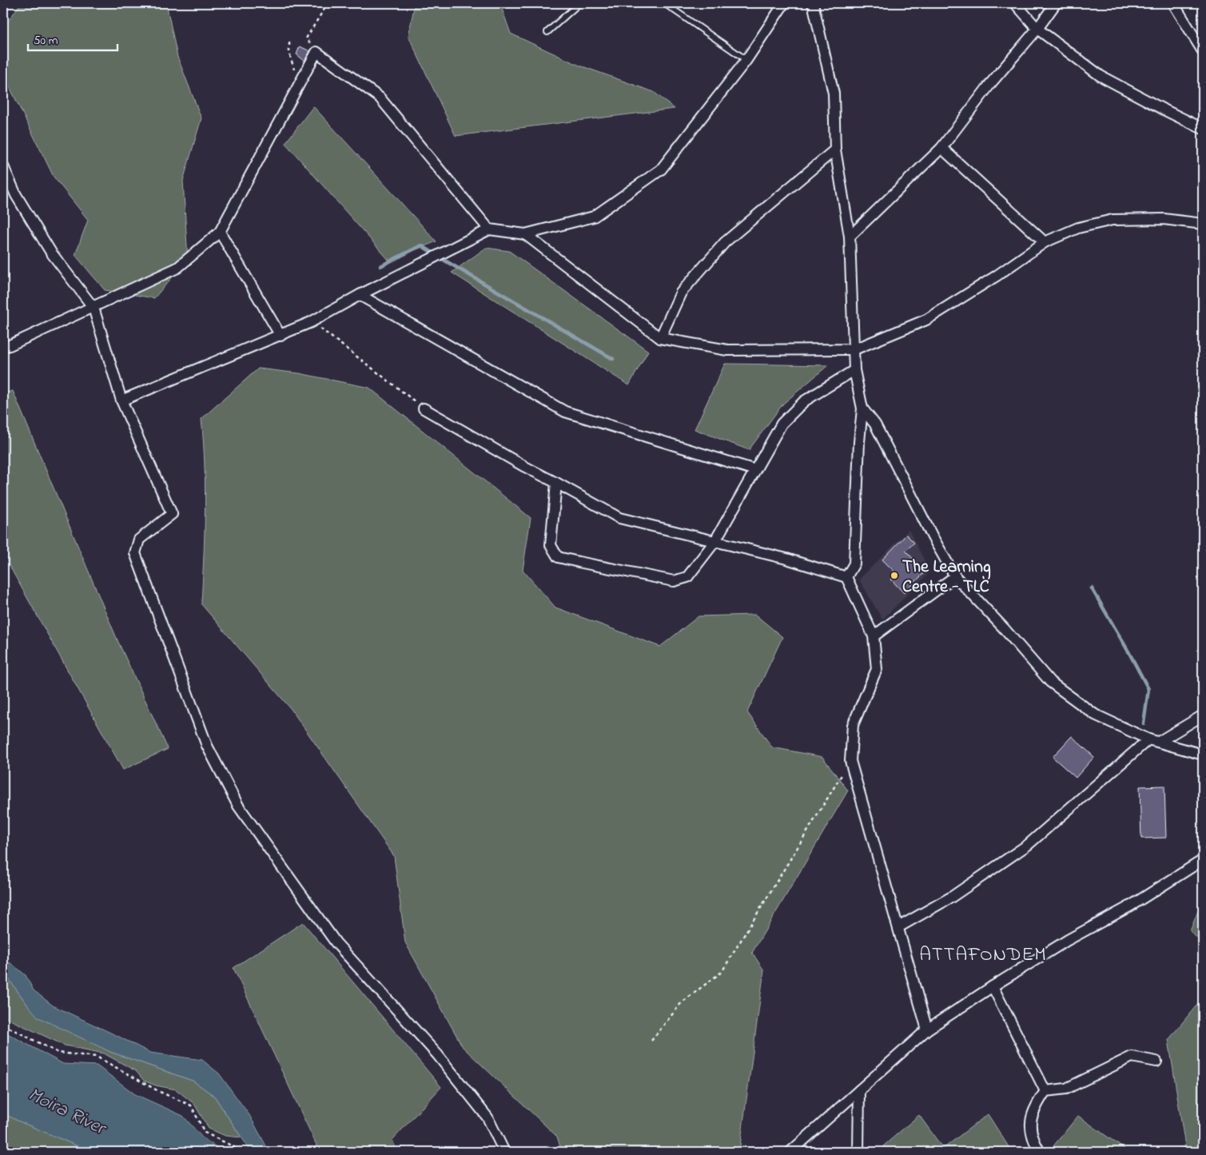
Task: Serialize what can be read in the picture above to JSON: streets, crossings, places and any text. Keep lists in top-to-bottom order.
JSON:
{
  "districts": ["ATTAFONDEM"],
  "water": ["Moira River"],
  "places": ["The Learning Centre - TLC"],
  "scale_bar": "50 m"
}
